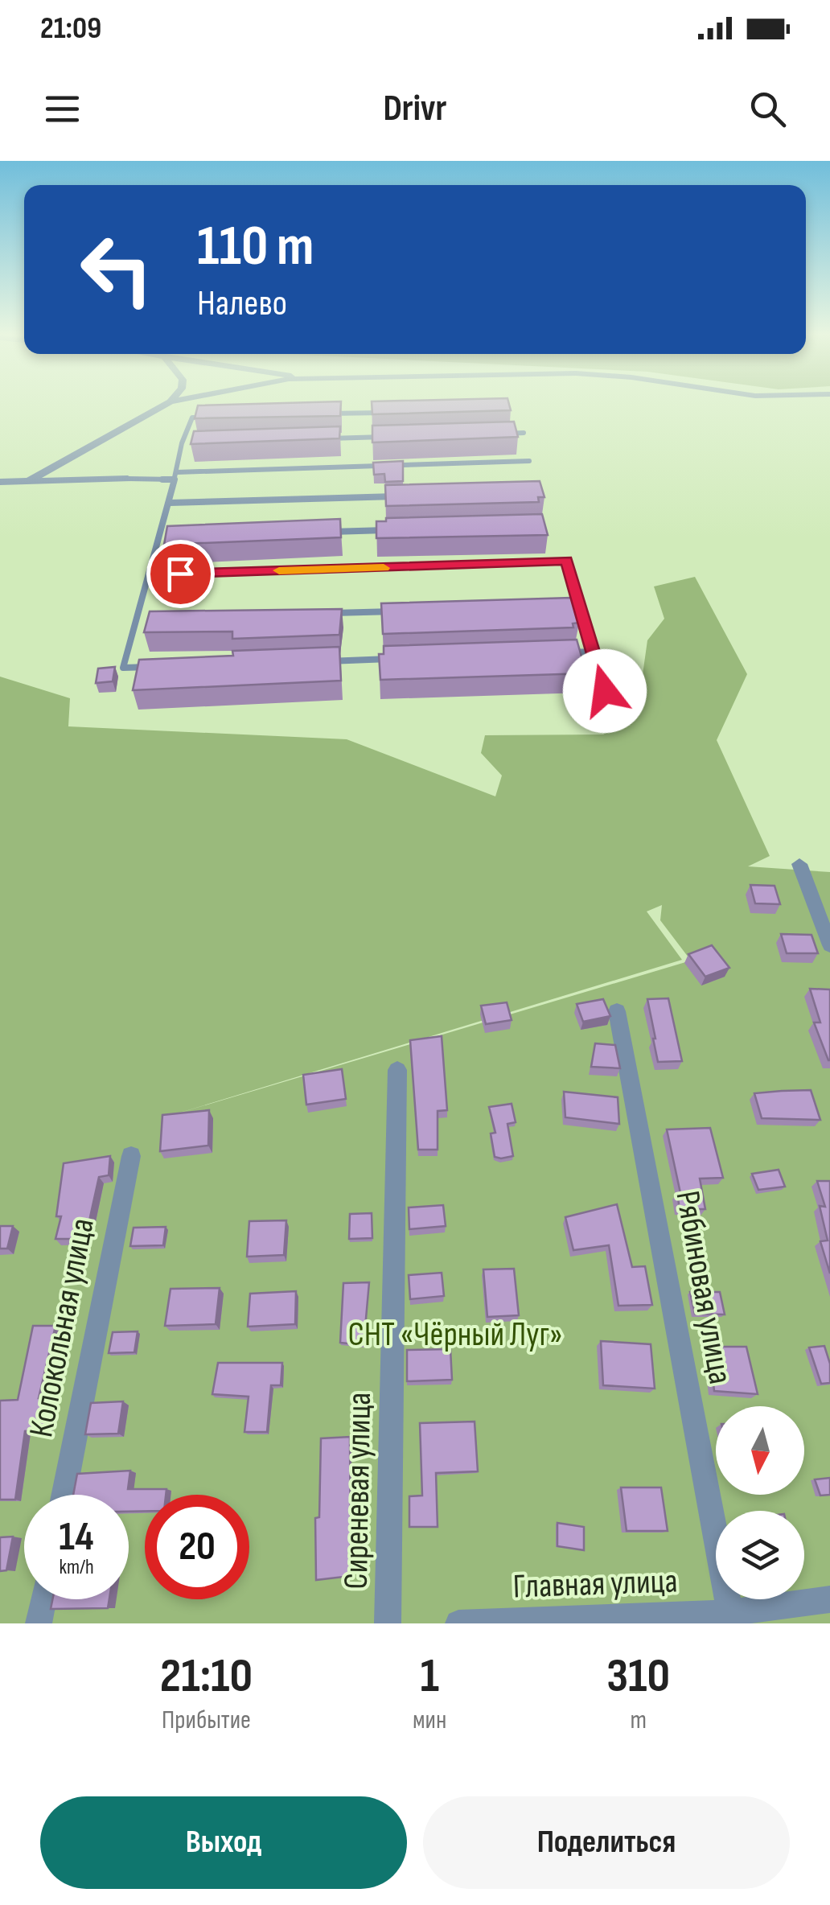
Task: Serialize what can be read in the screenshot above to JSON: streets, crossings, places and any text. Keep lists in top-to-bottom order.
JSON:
{
  "streets": {
    "street": [
      "Рябиновая улица",
      "Колокольная улица",
      "Сиреневая улица",
      "Главная улица"
    ]
  },
  "crossings": [
    ["Рябиновая улица", "Главная улица"]
  ],
  "parks": ["СНТ «Чёрный Луг»"],
  "north": "bottom",
  "page": {
    "status": "21:09",
    "header": "Drivr",
    "turn": ["110 m", "Налево"],
    "speed": "14 km/h",
    "limit": "20",
    "eta": [
      "21:10",
      "Прибытие",
      "1",
      "мин",
      "310",
      "m"
    ],
    "buttons": ["Выход", "Поделиться"]
  }
}
